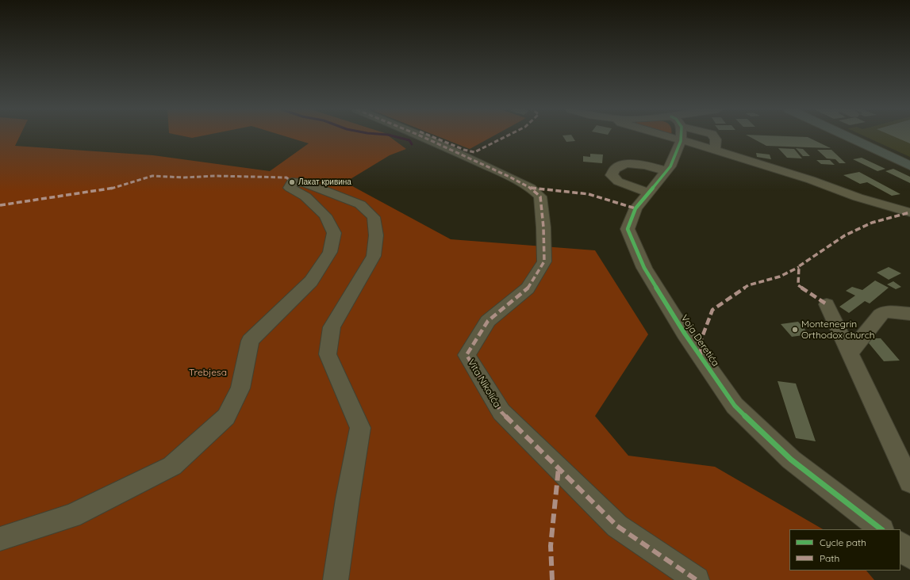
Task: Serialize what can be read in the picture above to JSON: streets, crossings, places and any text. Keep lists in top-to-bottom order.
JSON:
{
  "streets": {
    "street": ["Voja Deretića", "Vita Nikolića"]
  },
  "parks": ["Trebjesa"],
  "places": ["Лакат кривина", "Montenegrin Orthodox church"],
  "legend": ["Cycle path", "Path"]
}
